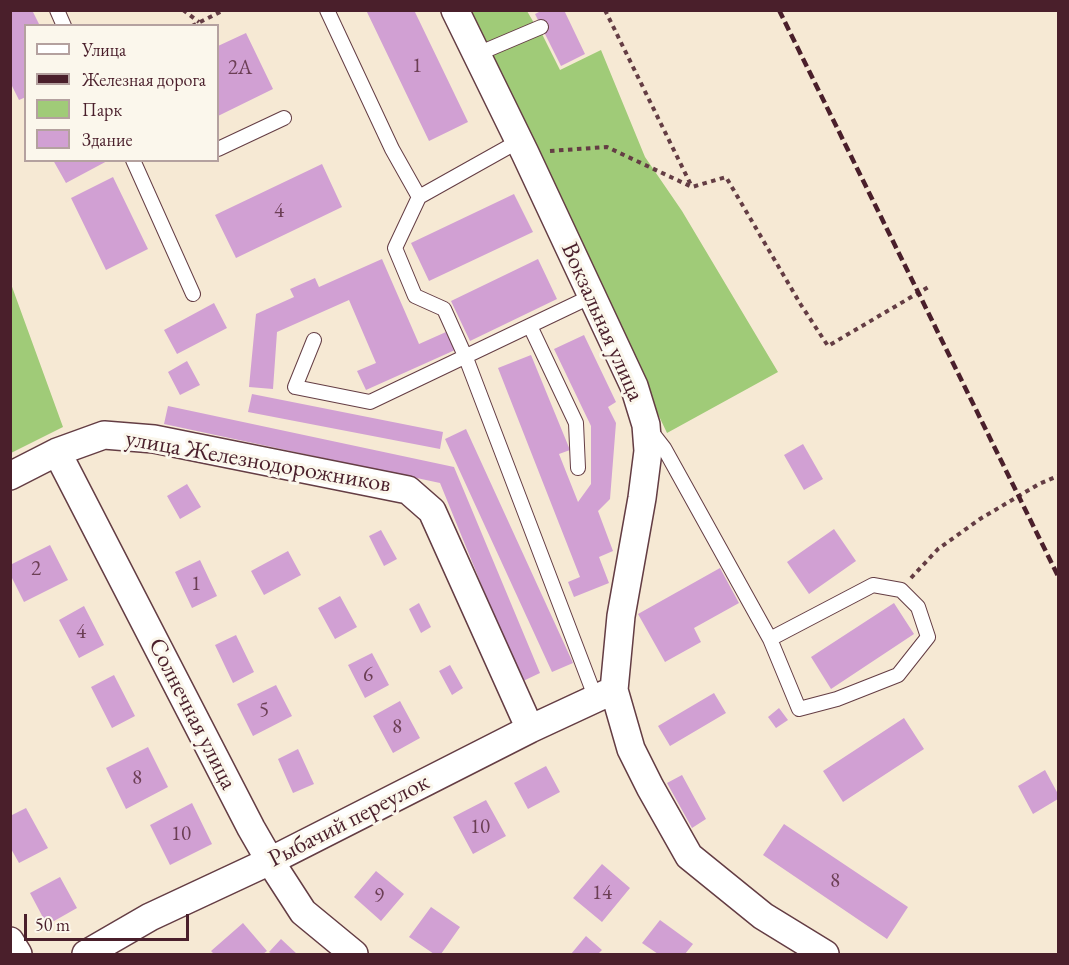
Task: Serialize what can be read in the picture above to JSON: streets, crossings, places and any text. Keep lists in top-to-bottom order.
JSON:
{
  "streets": {
    "street": [
      "Вокзальная улица",
      "улица Железнодорожников",
      "Солнечная улица",
      "Рыбачий переулок"
    ]
  },
  "crossings": [
    ["Вокзальная улица", "Рыбачий переулок"],
    ["улица Железнодорожников", "Солнечная улица"],
    ["улица Железнодорожников", "Рыбачий переулок"],
    ["Солнечная улица", "Рыбачий переулок"]
  ],
  "house_numbers": [
    "1",
    "2А",
    "4",
    "2",
    "1",
    "4",
    "6",
    "5",
    "8",
    "8",
    "10",
    "10",
    "8",
    "14",
    "9"
  ],
  "legend": [
    "Улица",
    "Железная дорога",
    "Парк",
    "Здание"
  ],
  "scale_bar": "50 m"
}
